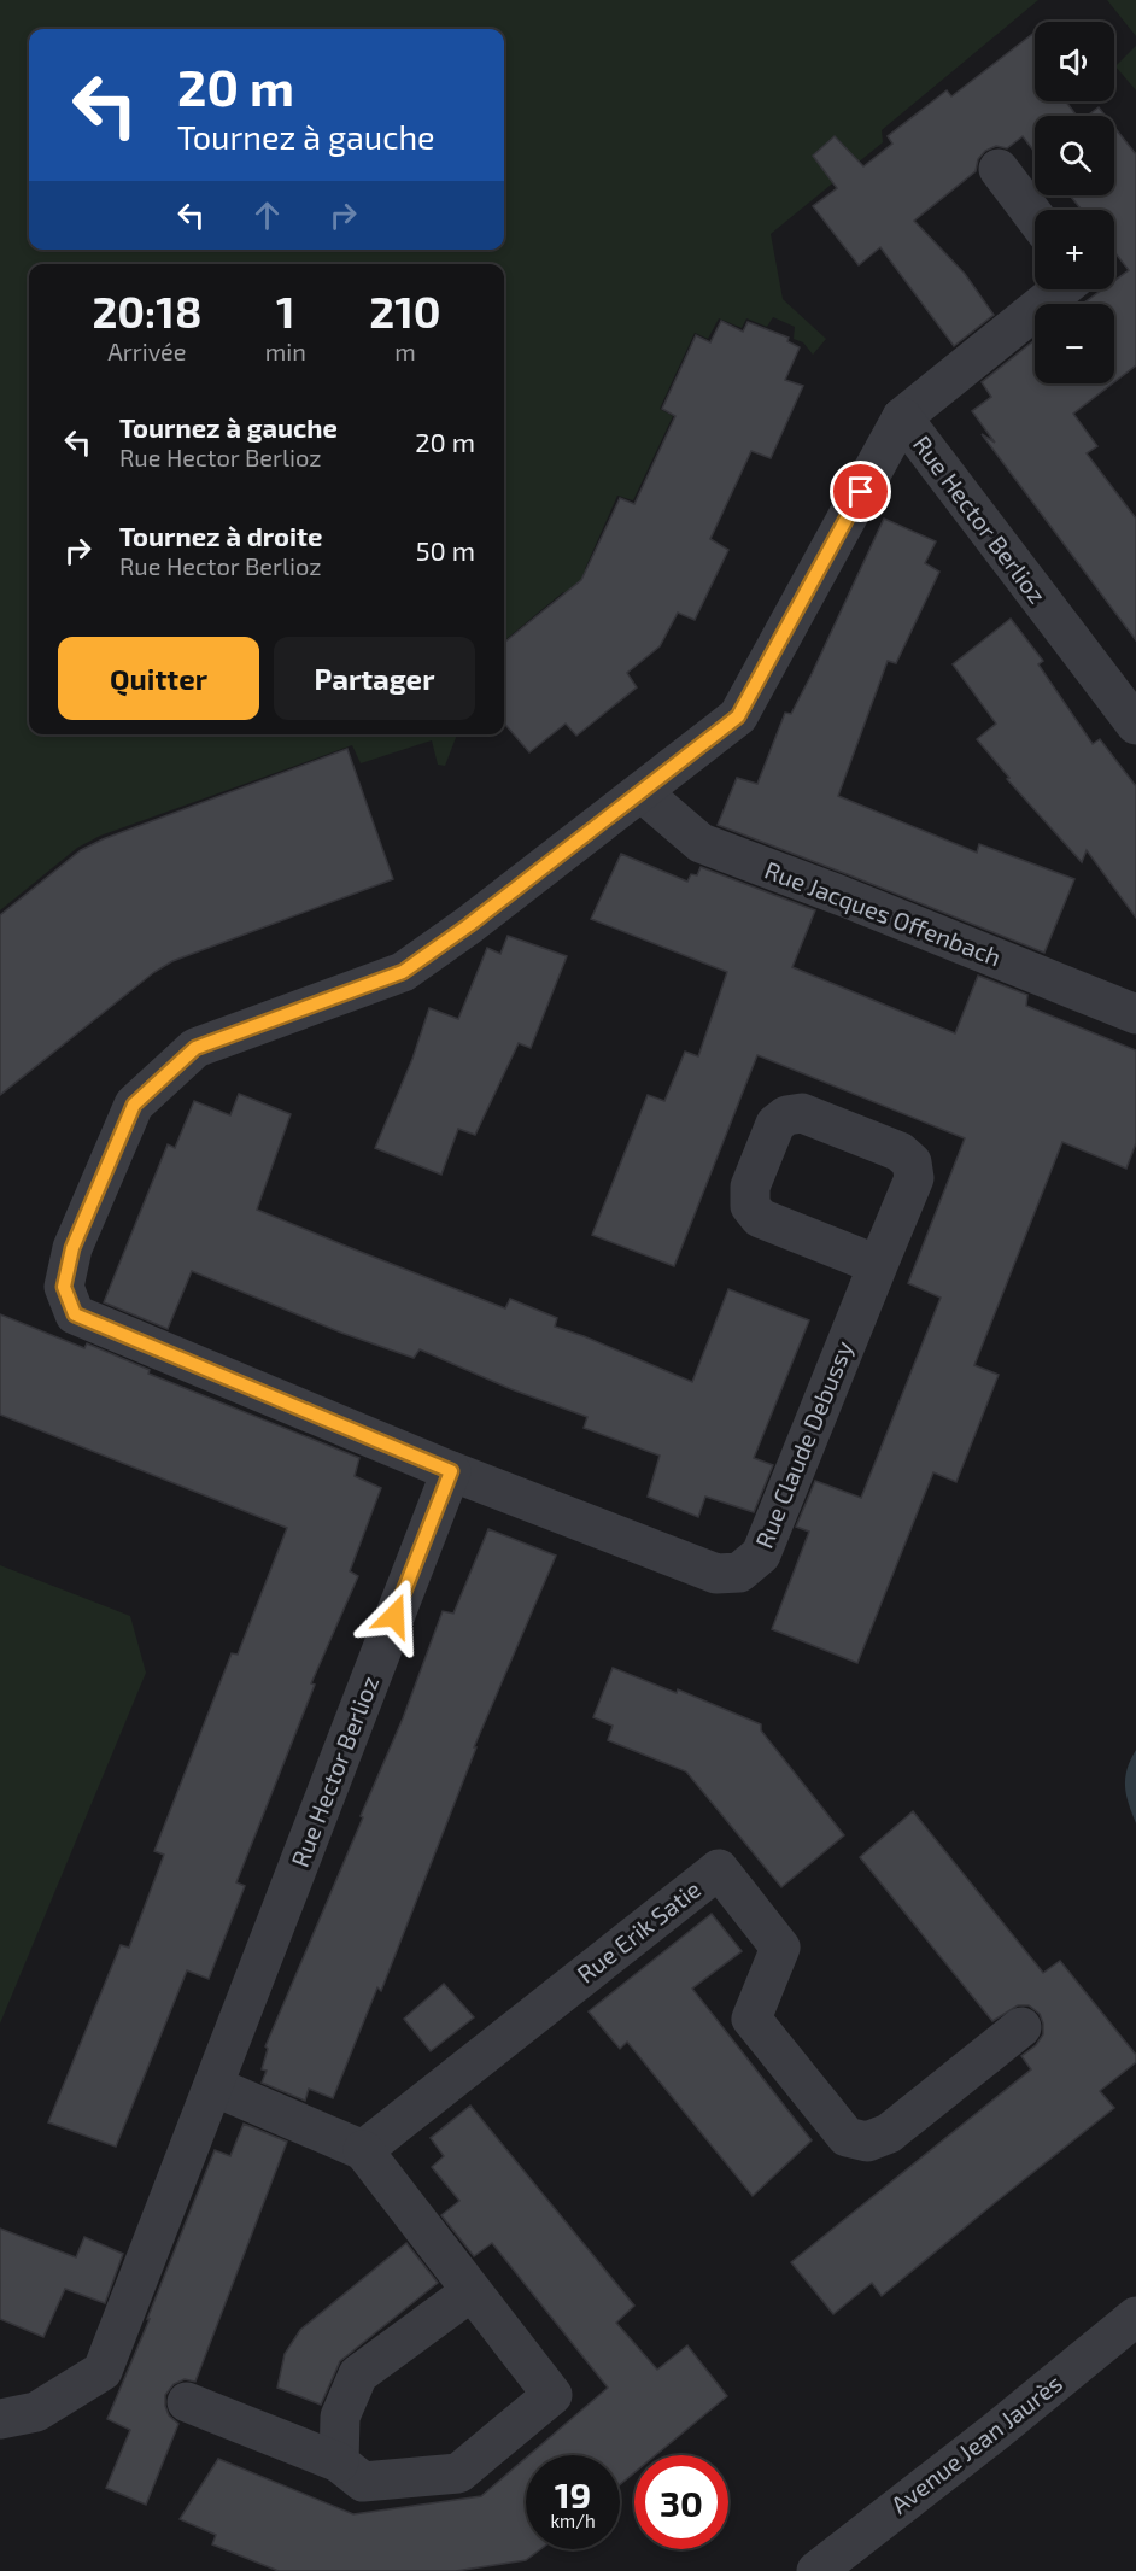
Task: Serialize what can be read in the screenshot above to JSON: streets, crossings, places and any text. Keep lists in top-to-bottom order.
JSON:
{
  "streets": {
    "street": [
      "Rue Hector Berlioz",
      "Rue Jacques Offenbach",
      "Rue Claude Debussy",
      "Rue Erik Satie",
      "Avenue Jean Jaurès"
    ]
  },
  "crossings": [
    ["Rue Hector Berlioz", "Rue Jacques Offenbach"],
    ["Rue Hector Berlioz", "Rue Claude Debussy"]
  ],
  "page": {
    "map_buttons": ["+", "−"],
    "turn": ["20 m", "Tournez à gauche"],
    "eta": [
      "20:18",
      "Arrivée",
      "1",
      "min",
      "210",
      "m"
    ],
    "list": [
      {
        "name": "Tournez à gauche",
        "note": "Rue Hector Berlioz",
        "value": "20 m"
      },
      {
        "name": "Tournez à droite",
        "note": "Rue Hector Berlioz",
        "value": "50 m"
      }
    ],
    "buttons": ["Quitter", "Partager"],
    "speed": "19 km/h",
    "limit": "30"
  }
}
